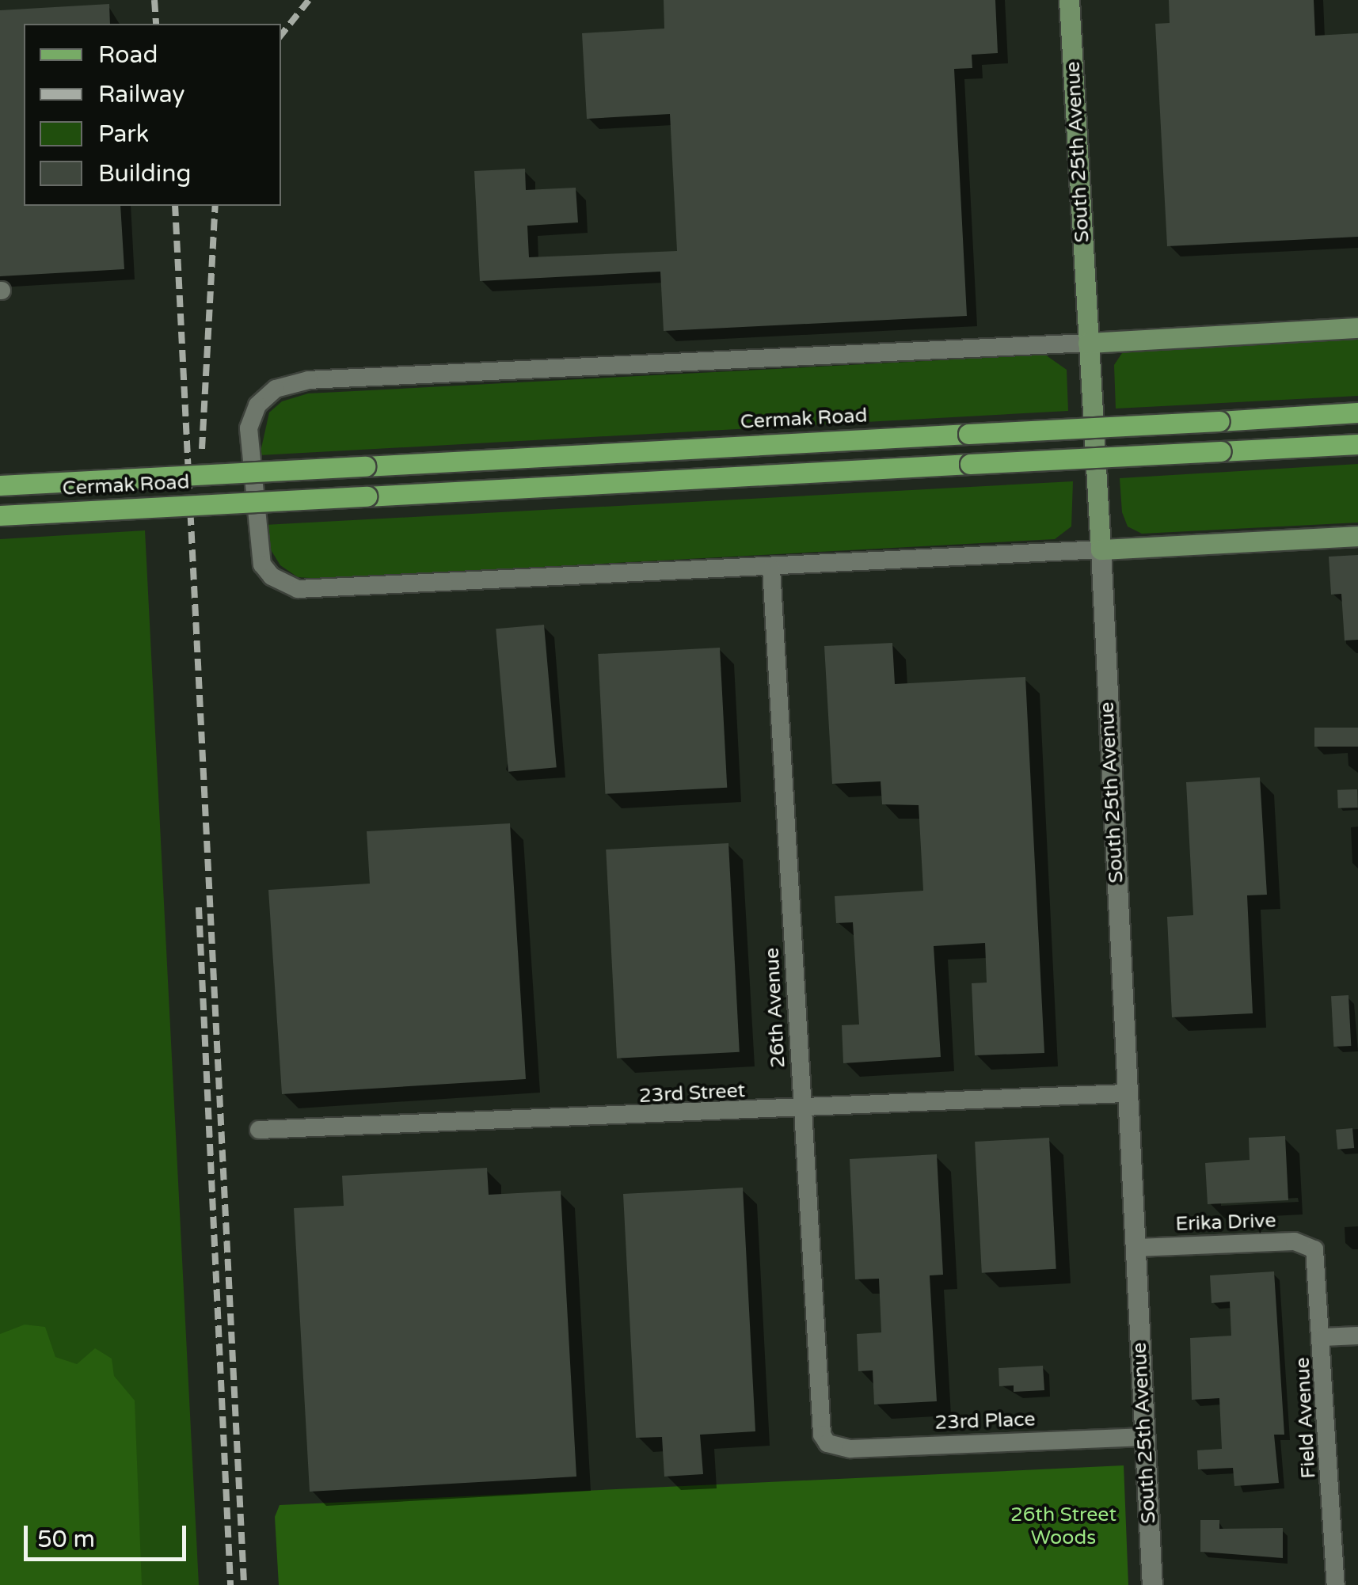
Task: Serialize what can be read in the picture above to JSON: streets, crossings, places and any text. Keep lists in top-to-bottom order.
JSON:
{
  "streets": {
    "main road": ["South 25th Avenue", "Cermak Road"],
    "street": [
      "26th Avenue",
      "23rd Street",
      "Erika Drive",
      "Field Avenue",
      "23rd Place"
    ]
  },
  "crossings": [
    ["South 25th Avenue", "23rd Street"],
    ["South 25th Avenue", "Erika Drive"],
    ["South 25th Avenue", "23rd Place"],
    ["26th Avenue", "23rd Street"],
    ["26th Avenue", "23rd Place"],
    ["Erika Drive", "Field Avenue"]
  ],
  "parks": ["26th Street Woods"],
  "legend": [
    "Road",
    "Railway",
    "Park",
    "Building"
  ],
  "scale_bar": "50 m"
}
